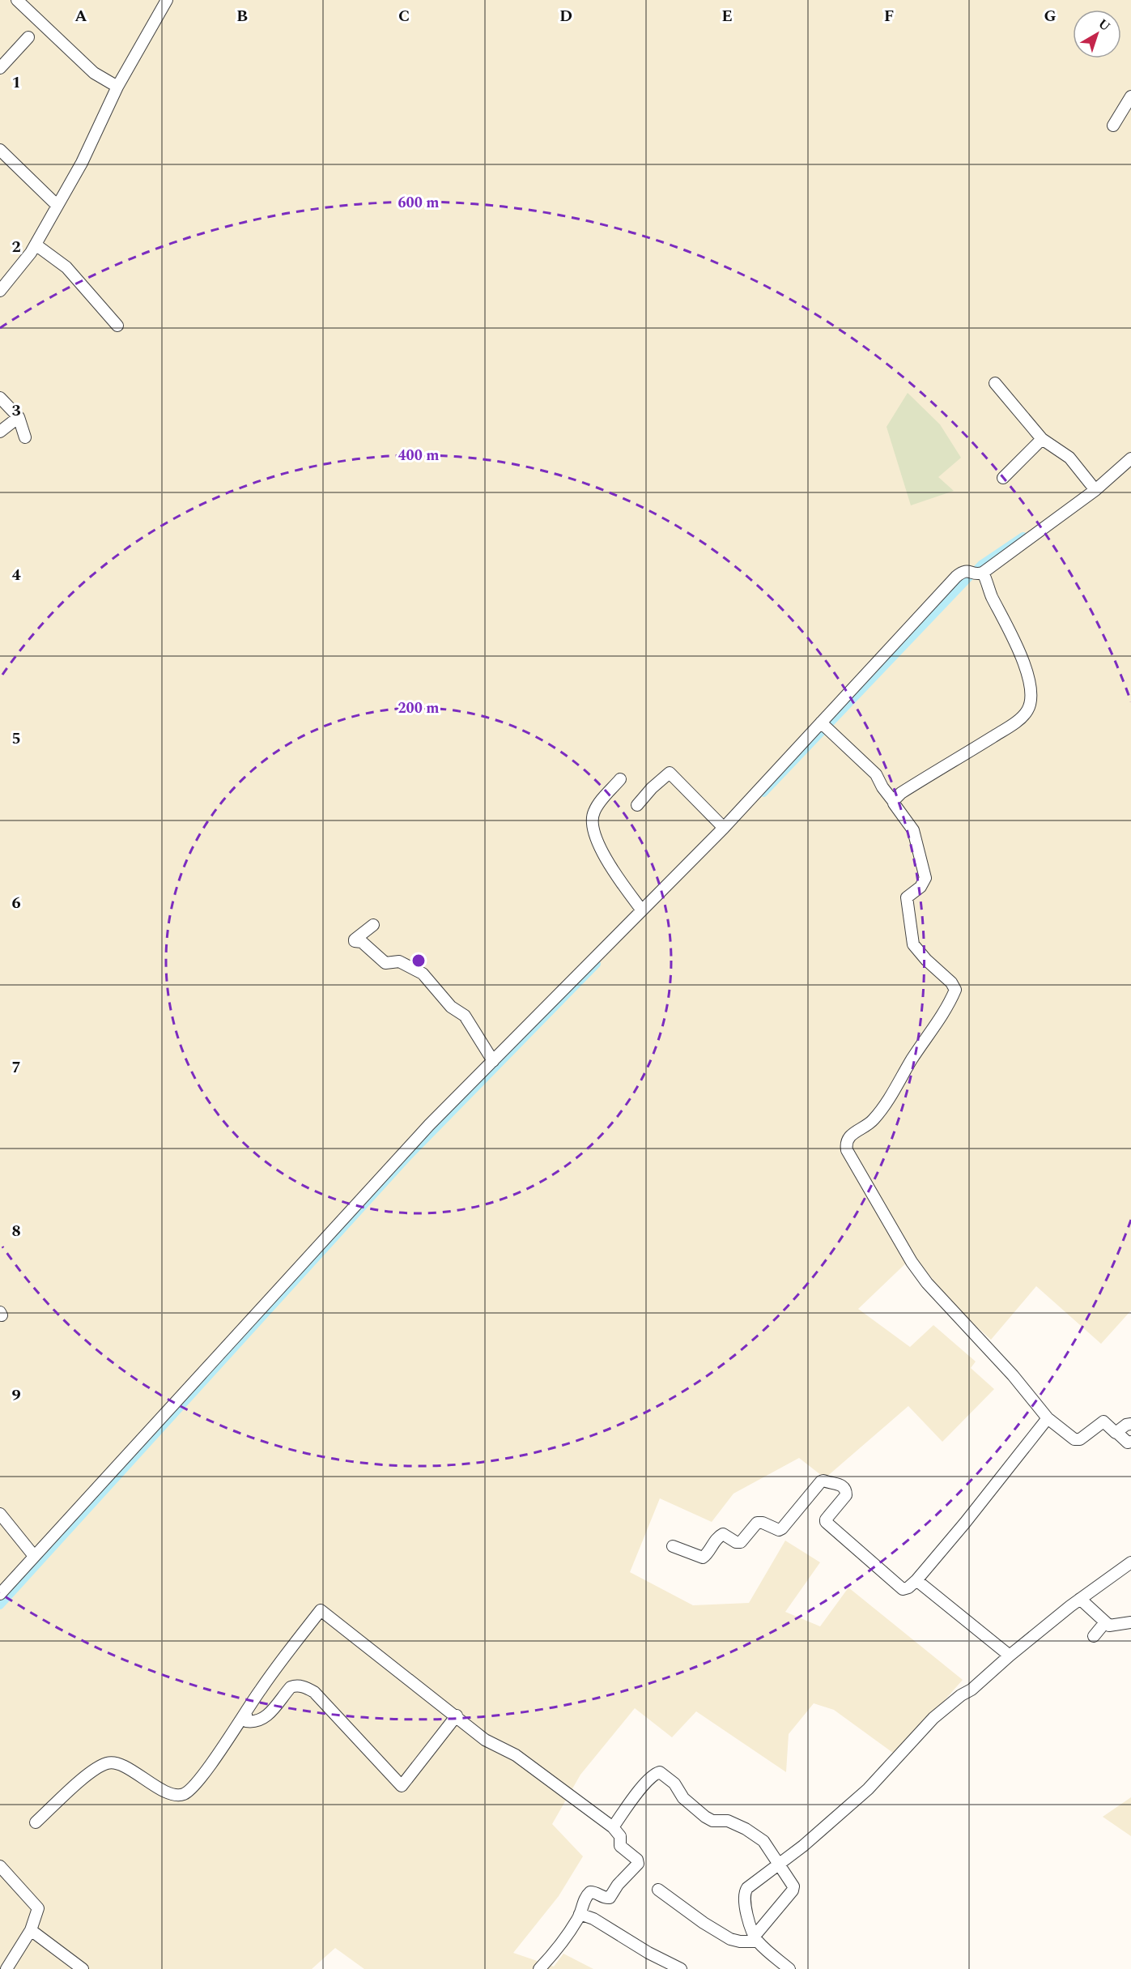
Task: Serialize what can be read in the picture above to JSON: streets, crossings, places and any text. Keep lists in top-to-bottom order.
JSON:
{
  "north": "top right",
  "grid": {
    "columns": [
      "A",
      "B",
      "C",
      "D",
      "E",
      "F",
      "G"
    ],
    "rows": [
      "1",
      "2",
      "3",
      "4",
      "5",
      "6",
      "7",
      "8",
      "9"
    ]
  },
  "rings": ["600 m", "400 m", "200 m"]
}
